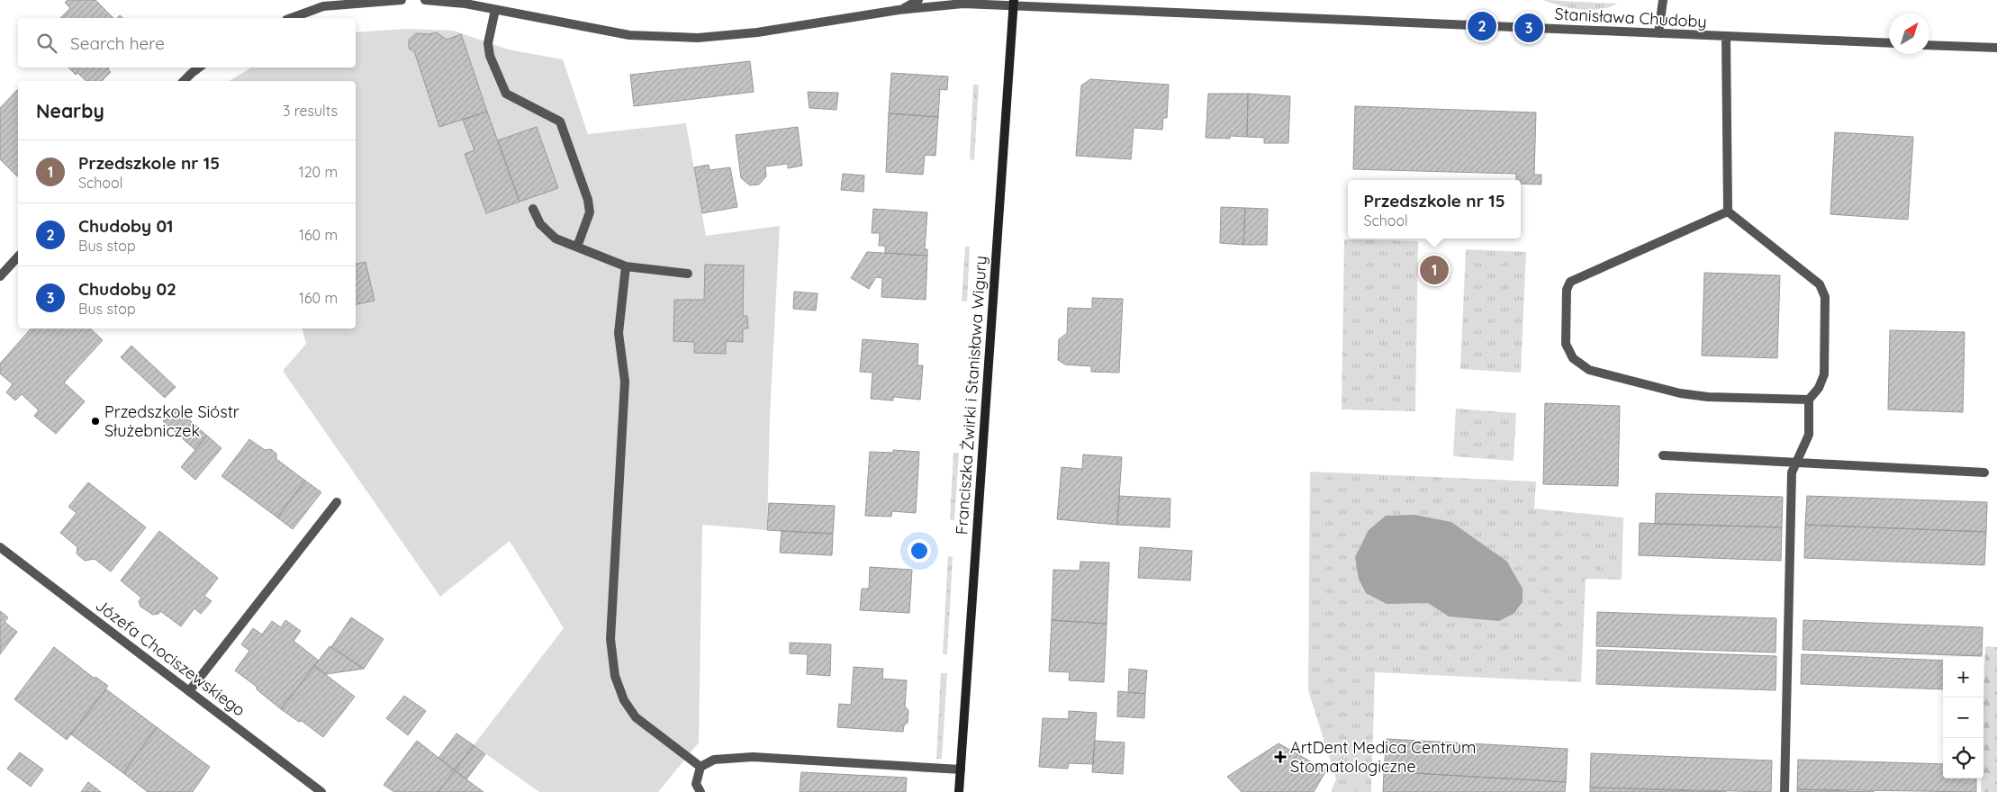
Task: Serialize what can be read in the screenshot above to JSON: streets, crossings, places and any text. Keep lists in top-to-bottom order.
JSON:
{
  "streets": {
    "street": ["Stanisława Chudoby", "Franciszka Żwirki i Stanisława Wigury", "Józefa Chociszewskiego"]
  },
  "crossings": [
    ["Stanisława Chudoby", "Franciszka Żwirki i Stanisława Wigury"]
  ],
  "places": {
    "other": ["Przedszkole Sióstr Służebniczek"],
    "health": ["ArtDent Medica Centrum Stomatologiczne"]
  },
  "north": "top right",
  "page": {
    "pins": ["2", "3", "1"],
    "search": "Search here",
    "heading": ["Nearby", "3 results"],
    "list": [
      {
        "mark": "1",
        "name": "Przedszkole nr 15",
        "note": "School",
        "value": "120 m"
      },
      {
        "mark": "2",
        "name": "Chudoby 01",
        "note": "Bus stop",
        "value": "160 m"
      },
      {
        "mark": "3",
        "name": "Chudoby 02",
        "note": "Bus stop",
        "value": "160 m"
      }
    ],
    "popup": ["Przedszkole nr 15", "School"],
    "map_buttons": ["+", "−"]
  }
}
